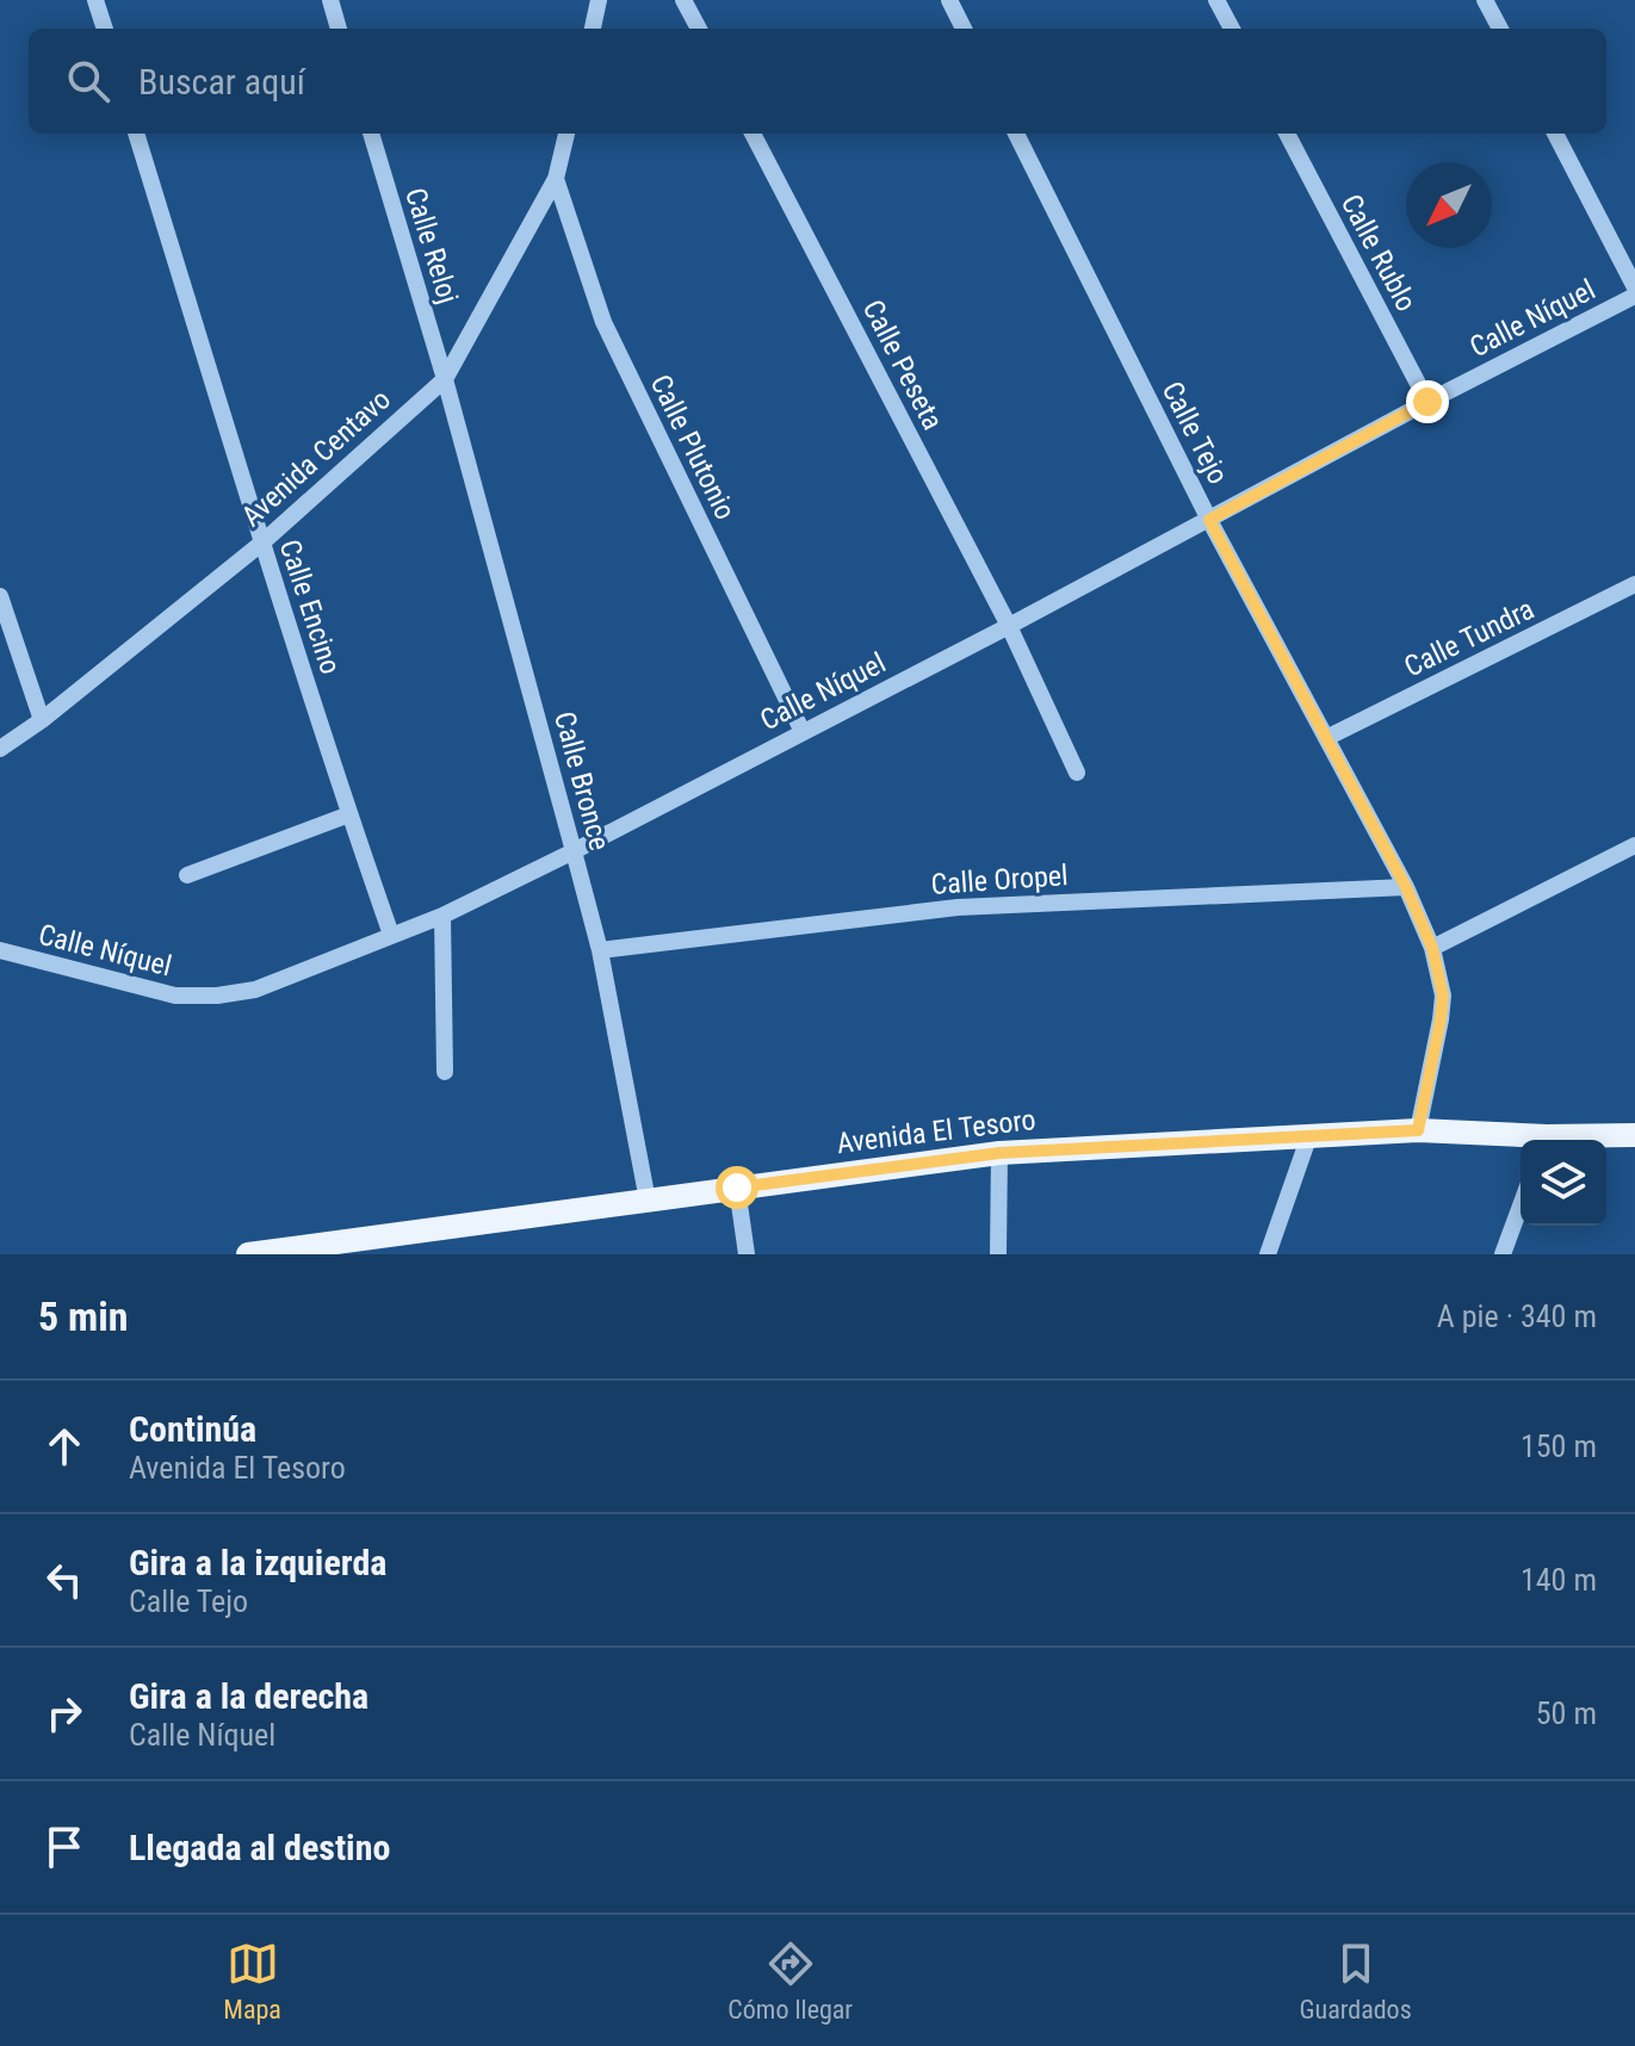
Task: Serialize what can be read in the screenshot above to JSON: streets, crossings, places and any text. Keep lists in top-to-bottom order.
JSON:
{
  "streets": {
    "main road": ["Avenida El Tesoro"],
    "street": [
      "Calle Reloj",
      "Calle Rublo",
      "Calle Níquel",
      "Calle Peseta",
      "Calle Tejo",
      "Calle Plutonio",
      "Avenida Centavo",
      "Calle Encino",
      "Calle Tundra",
      "Calle Bronce",
      "Calle Oropel"
    ]
  },
  "crossings": [
    ["Calle Reloj", "Avenida Centavo"],
    ["Calle Reloj", "Calle Bronce"],
    ["Calle Rublo", "Calle Níquel"],
    ["Calle Níquel", "Calle Peseta"],
    ["Calle Níquel", "Calle Tejo"],
    ["Calle Níquel", "Calle Plutonio"],
    ["Calle Níquel", "Calle Encino"],
    ["Calle Níquel", "Calle Bronce"],
    ["Calle Tejo", "Calle Tundra"],
    ["Calle Tejo", "Calle Oropel"],
    ["Calle Tejo", "Avenida El Tesoro"],
    ["Calle Plutonio", "Avenida Centavo"],
    ["Avenida Centavo", "Calle Encino"],
    ["Avenida Centavo", "Calle Bronce"],
    ["Calle Bronce", "Calle Oropel"],
    ["Calle Bronce", "Avenida El Tesoro"]
  ],
  "north": "bottom left",
  "page": {
    "search": "Buscar aquí",
    "heading": ["5 min", "A pie · 340 m"],
    "list": [
      ["Continúa", "Avenida El Tesoro", "150 m"],
      ["Gira a la izquierda", "Calle Tejo", "140 m"],
      ["Gira a la derecha", "Calle Níquel", "50 m"],
      "Llegada al destino"
    ],
    "nav": ["Mapa", "Cómo llegar", "Guardados"]
  }
}
